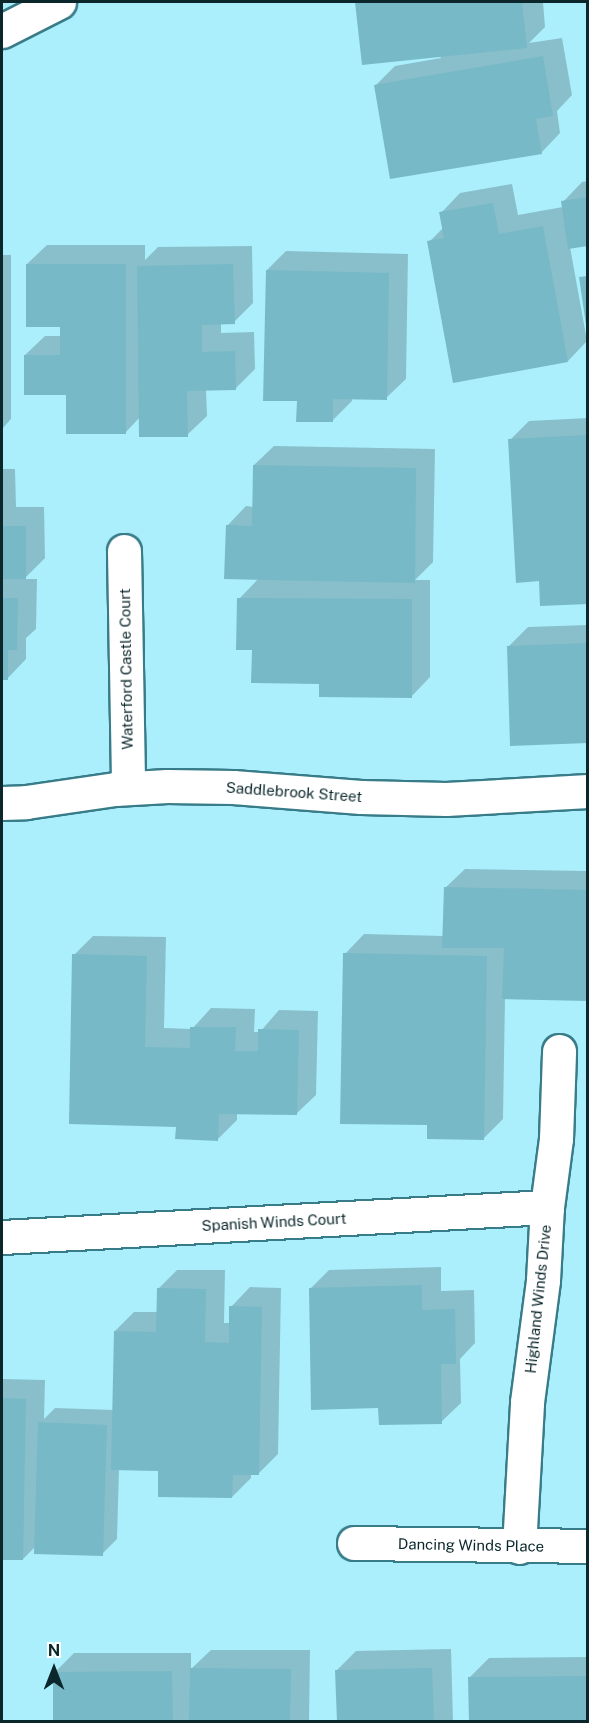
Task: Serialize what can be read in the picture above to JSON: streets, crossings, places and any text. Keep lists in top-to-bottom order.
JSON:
{
  "streets": {
    "street": [
      "Waterford Castle Court",
      "Saddlebrook Street",
      "Spanish Winds Court",
      "Highland Winds Drive",
      "Dancing Winds Place"
    ]
  },
  "crossings": [
    ["Waterford Castle Court", "Saddlebrook Street"],
    ["Spanish Winds Court", "Highland Winds Drive"],
    ["Highland Winds Drive", "Dancing Winds Place"]
  ],
  "north": "top"
}
